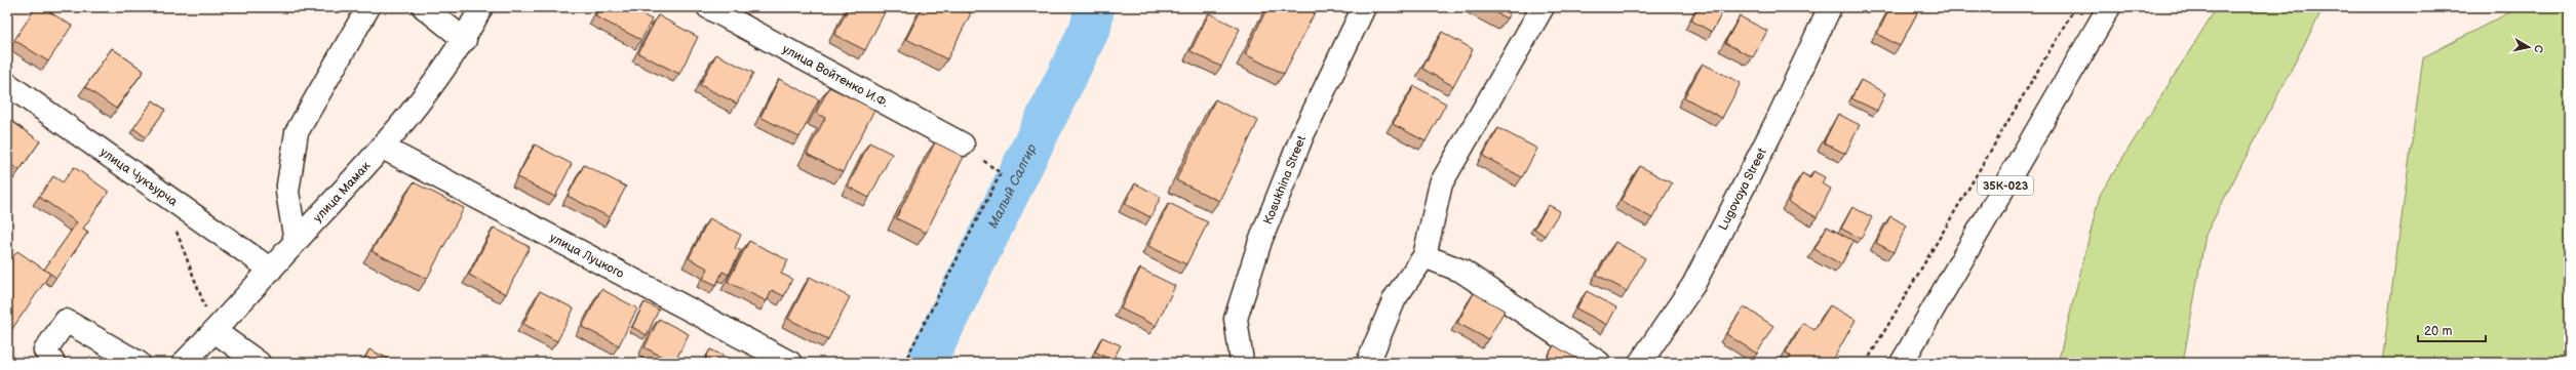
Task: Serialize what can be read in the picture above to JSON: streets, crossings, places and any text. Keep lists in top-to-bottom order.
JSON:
{
  "streets": {
    "street": [
      "улица Войтенко И.Ф.",
      "улица Чукъурча",
      "Kosukhina Street",
      "35К-023",
      "Lugovaya Street",
      "улица Мамак",
      "улица Луцкого"
    ]
  },
  "crossings": [
    ["улица Чукъурча", "улица Мамак"],
    ["улица Мамак", "улица Луцкого"]
  ],
  "water": ["Малый Салгир"],
  "scale_bar": "20 m",
  "north": "right"
}
